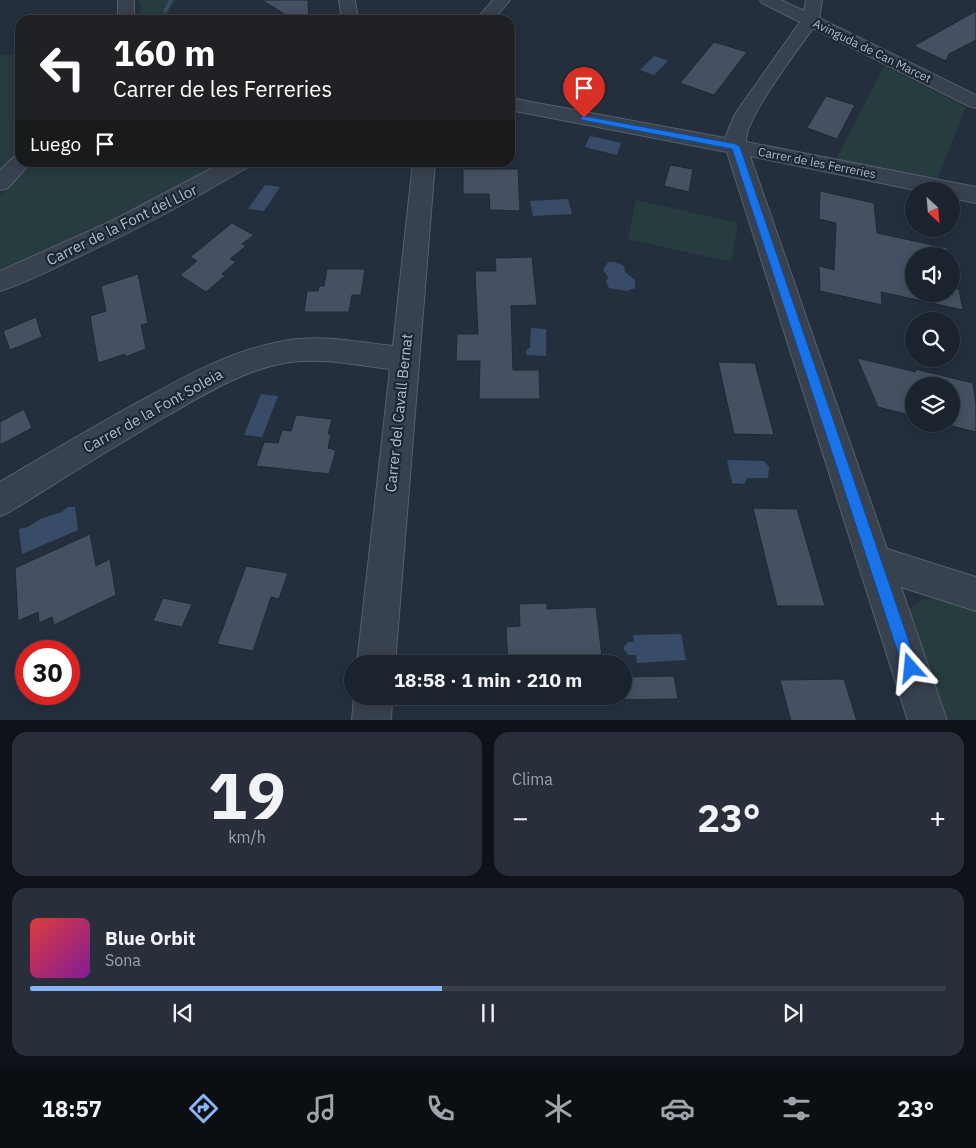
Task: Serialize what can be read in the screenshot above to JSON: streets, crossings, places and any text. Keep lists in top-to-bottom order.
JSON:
{
  "streets": {
    "street": [
      "Avinguda de Can Marcet",
      "Carrer de les Ferreries",
      "Carrer de la Font del Llor",
      "Carrer de la Font Soleia",
      "Carrer del Cavall Bernat"
    ]
  },
  "crossings": [
    ["Carrer de la Font Soleia", "Carrer del Cavall Bernat"]
  ],
  "north": "bottom right",
  "page": {
    "turn": ["160 m", "Carrer de les Ferreries"],
    "then": "Luego",
    "limit": "30",
    "trip": "18:58 · 1 min · 210 m",
    "tile": [
      ["19", "km/h"],
      "Clima"
    ],
    "heat": ["−", "23°", "+"],
    "song": ["Blue Orbit", "Sona"],
    "tabs": ["18:57", "23°"]
  }
}
